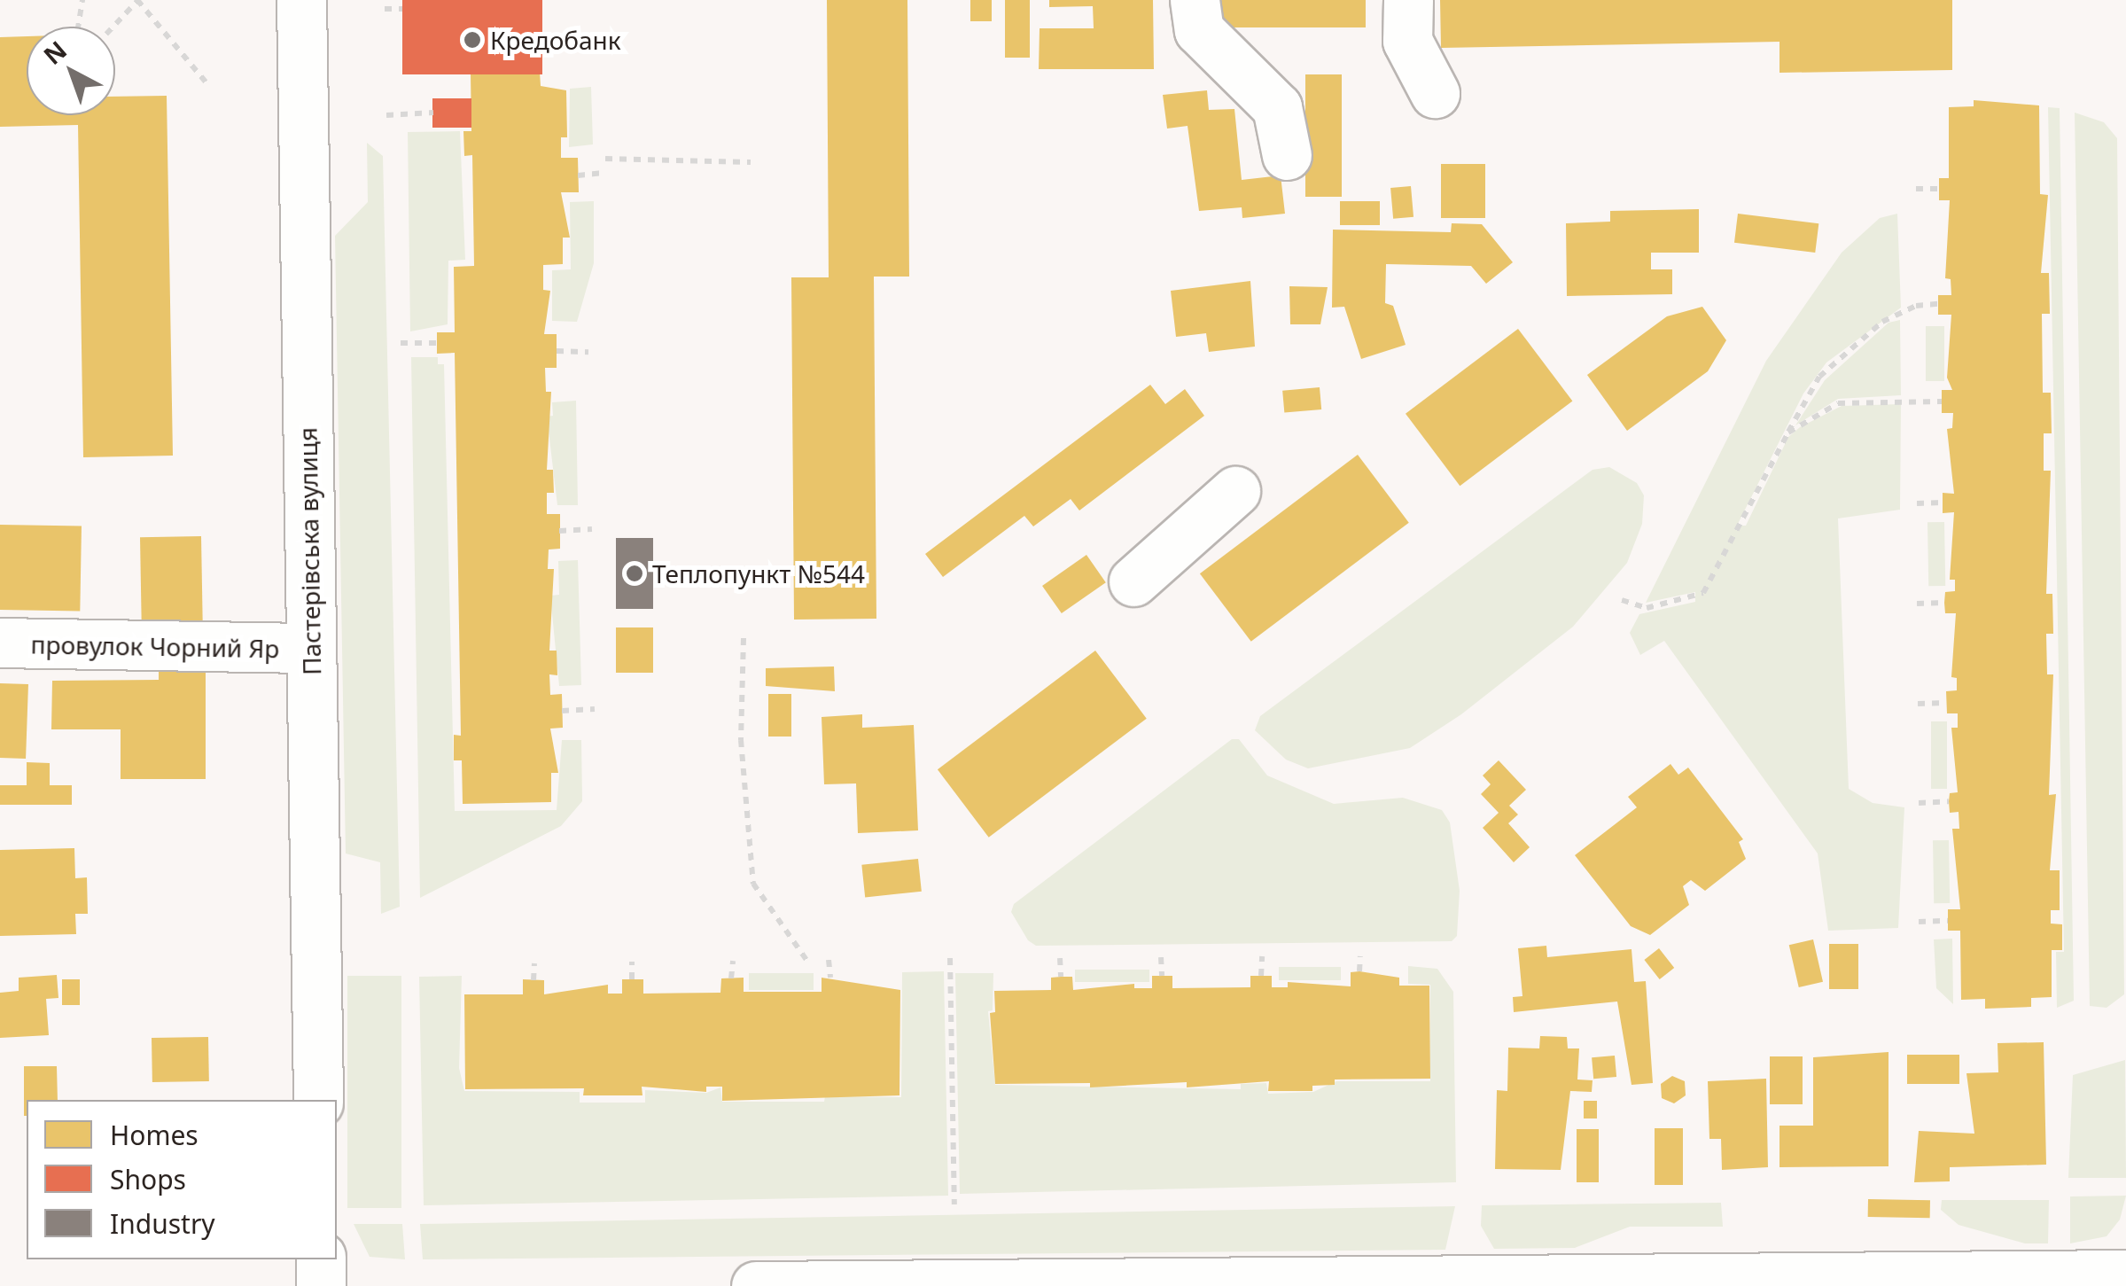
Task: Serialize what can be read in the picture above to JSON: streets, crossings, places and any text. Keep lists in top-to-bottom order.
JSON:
{
  "streets": {
    "main road": ["Пастерівська вулиця", "провулок Чорний Яр"]
  },
  "crossings": [
    ["Пастерівська вулиця", "провулок Чорний Яр"]
  ],
  "places": ["Кредобанк", "Теплопункт №544"],
  "legend": ["Homes", "Shops", "Industry"],
  "north": "top left"
}
